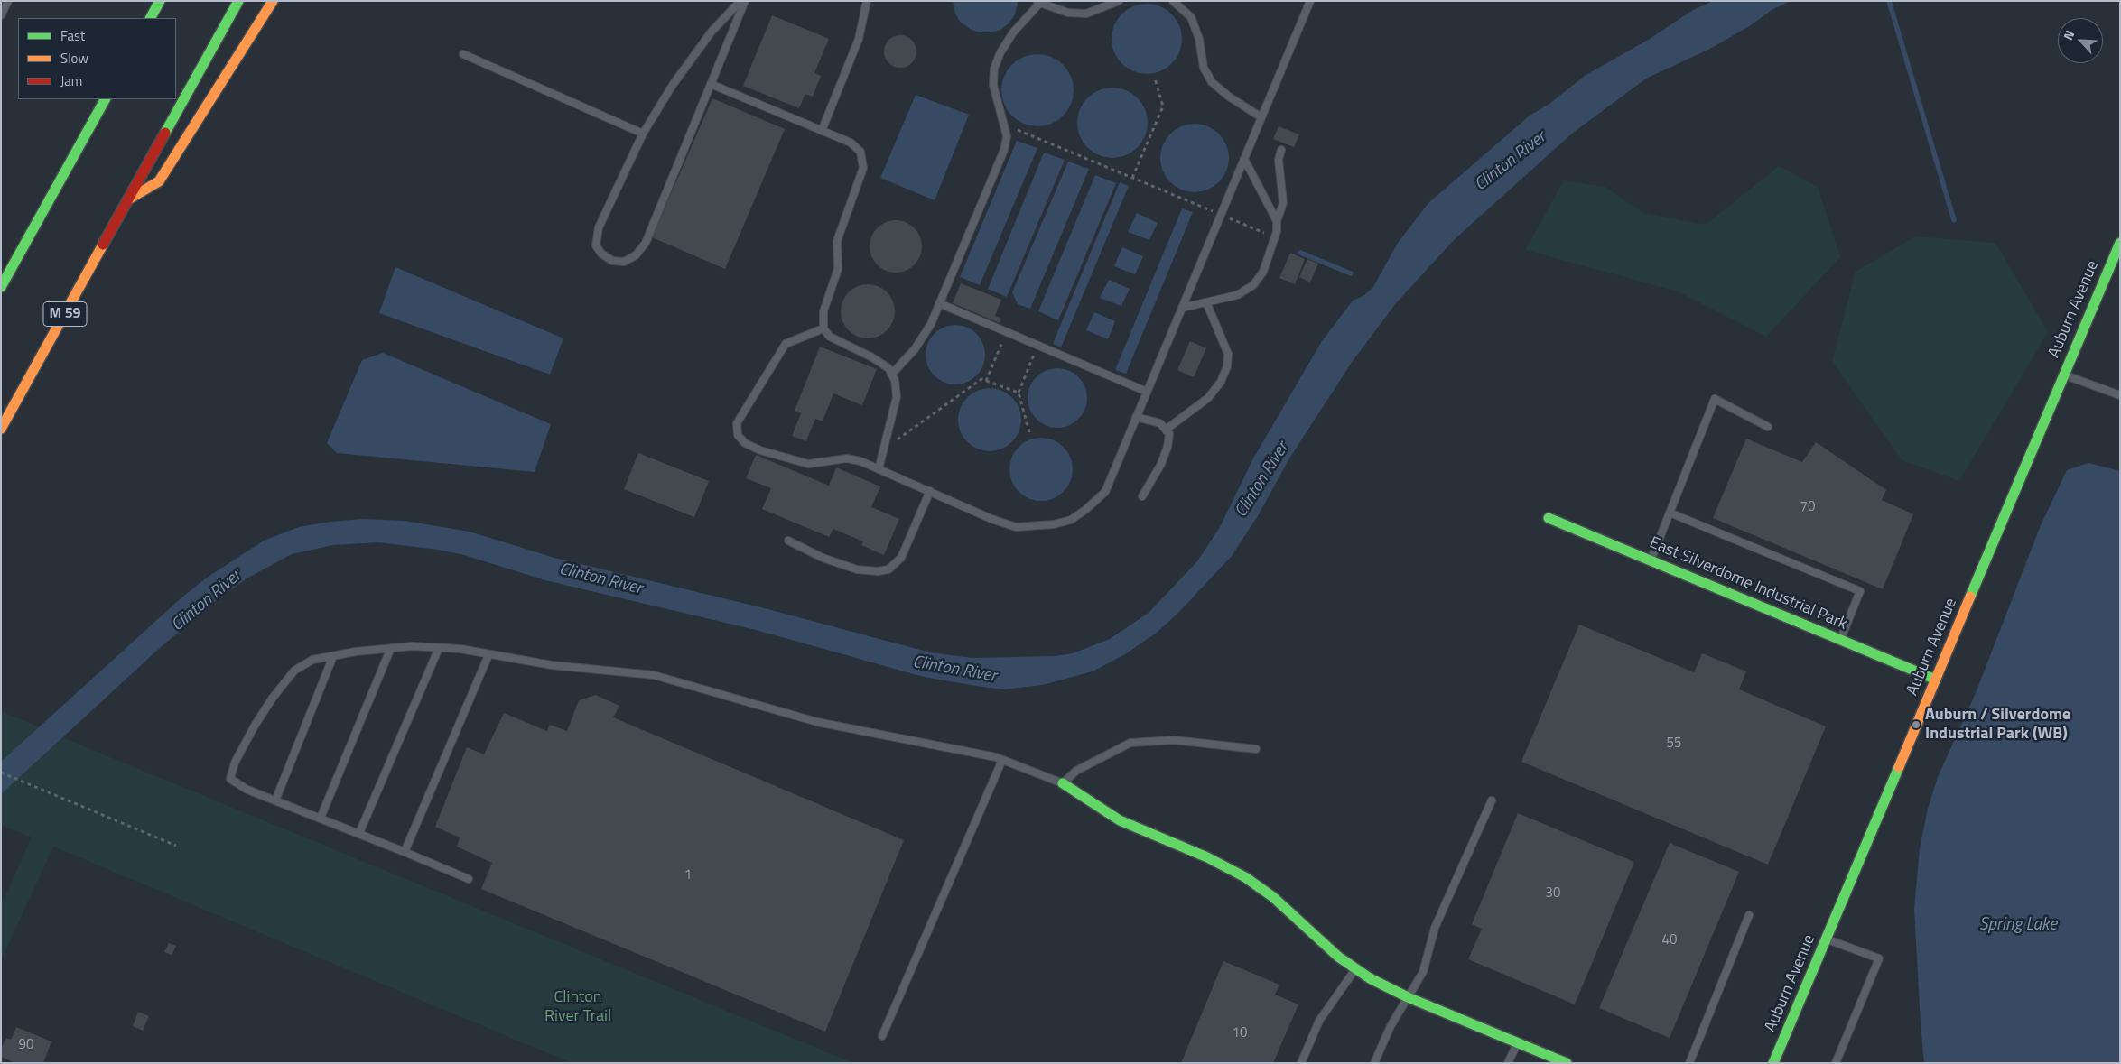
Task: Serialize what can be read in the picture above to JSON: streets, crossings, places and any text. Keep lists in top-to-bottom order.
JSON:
{
  "streets": {
    "main road": ["Auburn Avenue", "M 59", "East Silverdome Industrial Park"]
  },
  "crossings": [
    ["Auburn Avenue", "East Silverdome Industrial Park"]
  ],
  "water": ["Clinton River", "Spring Lake"],
  "parks": ["Clinton River Trail"],
  "places": ["Auburn / Silverdome Industrial Park (WB)"],
  "house_numbers": [
    "70",
    "55",
    "1",
    "30",
    "40",
    "10",
    "90"
  ],
  "legend": ["Fast", "Slow", "Jam"],
  "north": "top left"
}
